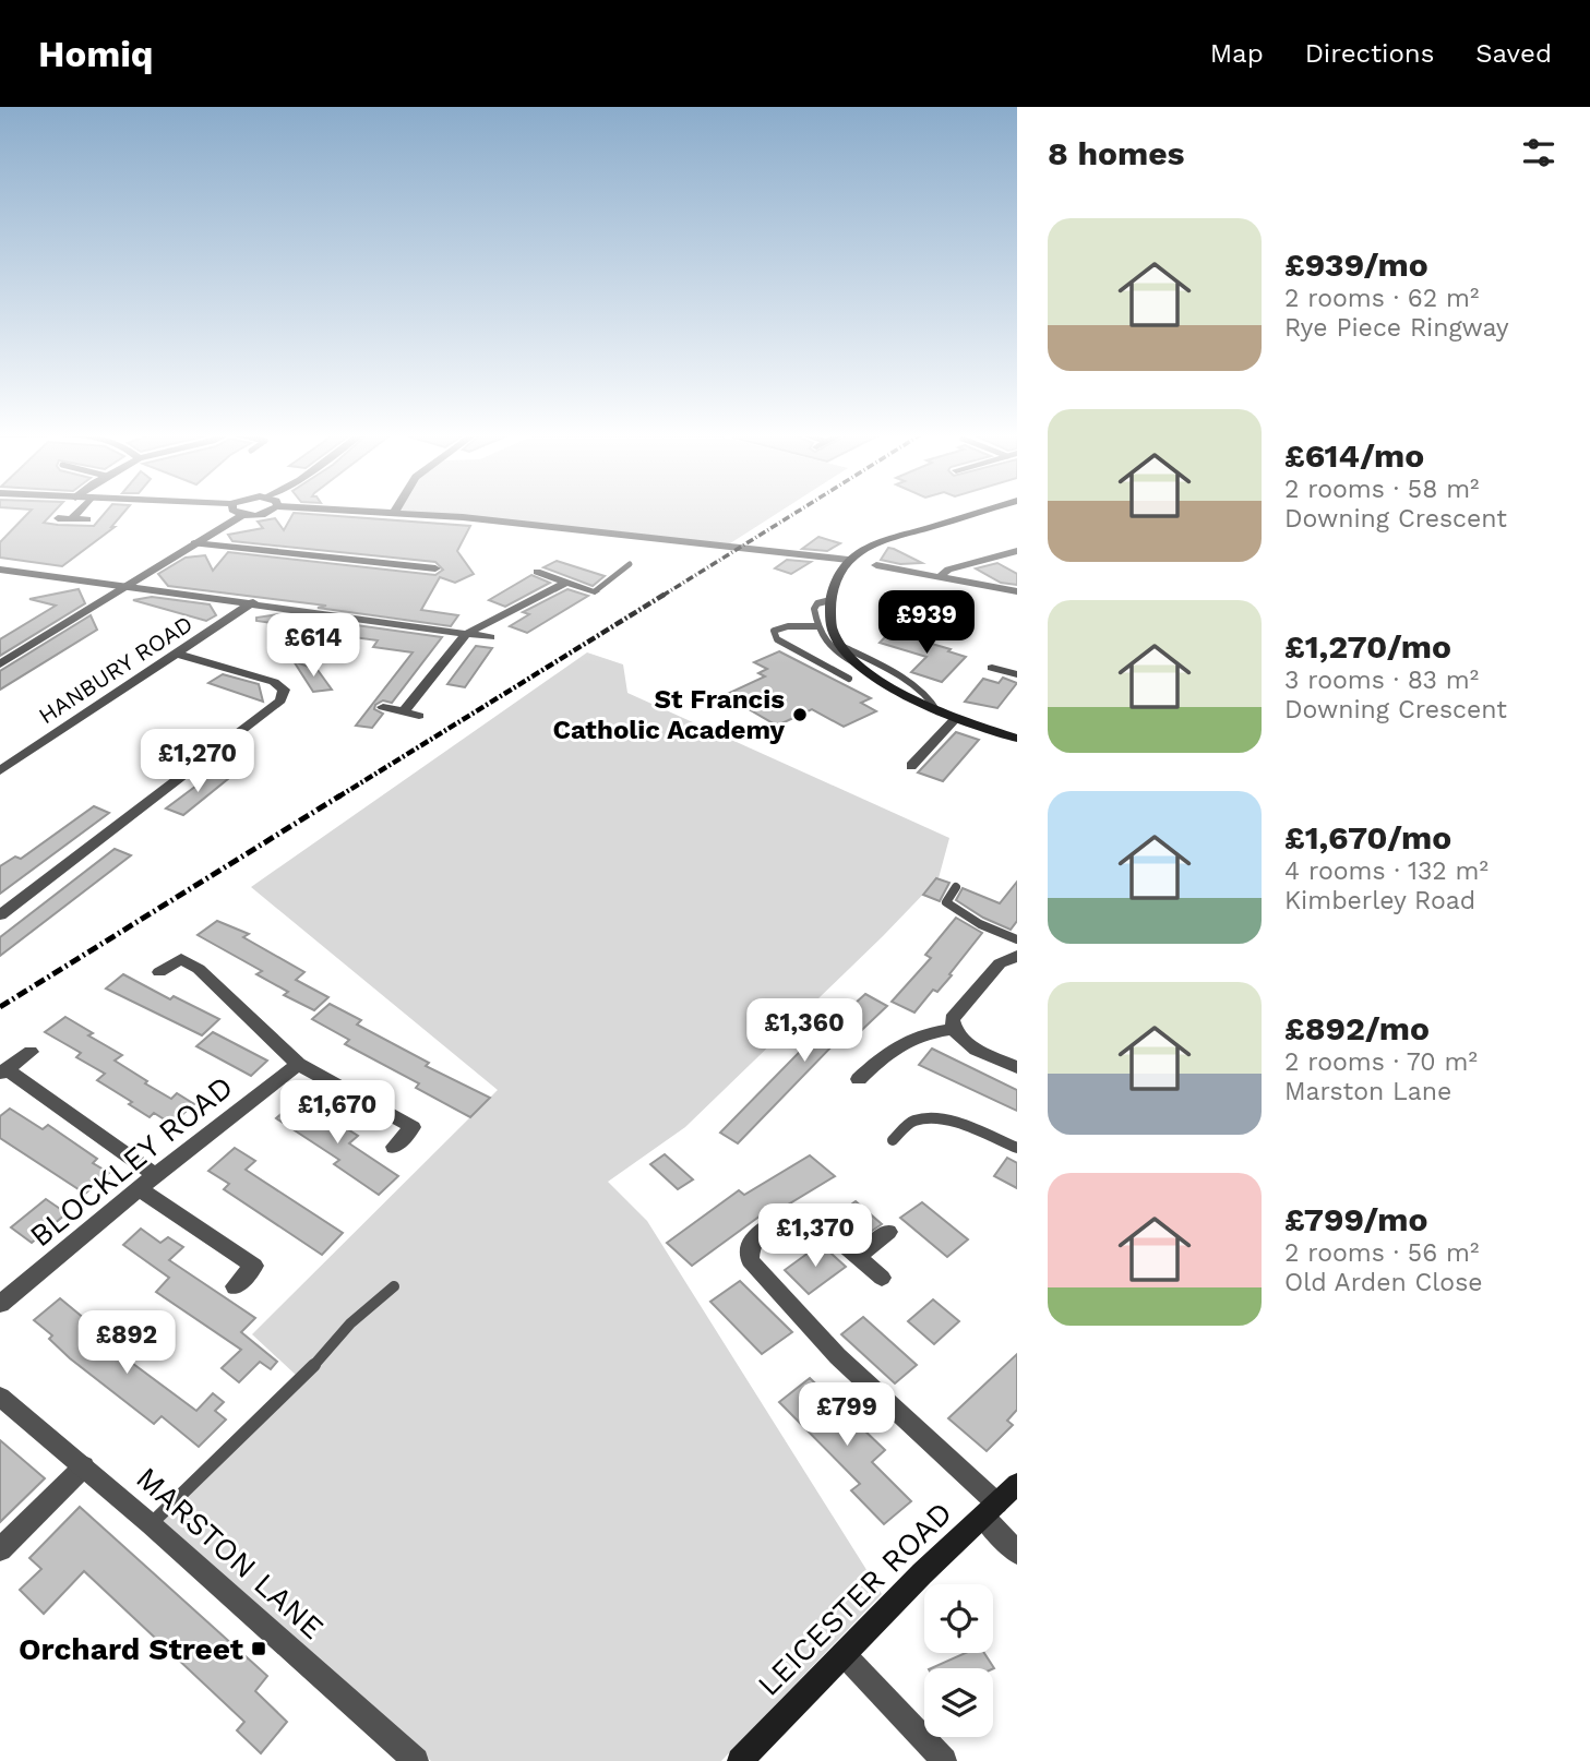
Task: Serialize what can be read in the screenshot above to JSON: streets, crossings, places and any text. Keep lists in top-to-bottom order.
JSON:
{
  "streets": {
    "main road": ["LEICESTER ROAD"],
    "street": ["HANBURY ROAD", "BLOCKLEY ROAD", "MARSTON LANE"]
  },
  "places": {
    "other": ["St Francis Catholic Academy"],
    "transit": ["Orchard Street"]
  },
  "page": {
    "header": "Homiq",
    "nav": ["Map", "Directions", "Saved"],
    "heading": "8 homes",
    "list": [
      {
        "name": "£939/mo",
        "note": "2 rooms · 62 m² · Rye Piece Ringway"
      },
      {
        "name": "£614/mo",
        "note": "2 rooms · 58 m² · Downing Crescent"
      },
      {
        "name": "£1,270/mo",
        "note": "3 rooms · 83 m² · Downing Crescent"
      },
      {
        "name": "£1,670/mo",
        "note": "4 rooms · 132 m² · Kimberley Road"
      },
      {
        "name": "£892/mo",
        "note": "2 rooms · 70 m² · Marston Lane"
      },
      {
        "name": "£799/mo",
        "note": "2 rooms · 56 m² · Old Arden Close"
      }
    ],
    "price": [
      "£939",
      "£614",
      "£1,270",
      "£1,360",
      "£1,670",
      "£1,370",
      "£892",
      "£799"
    ]
  }
}
